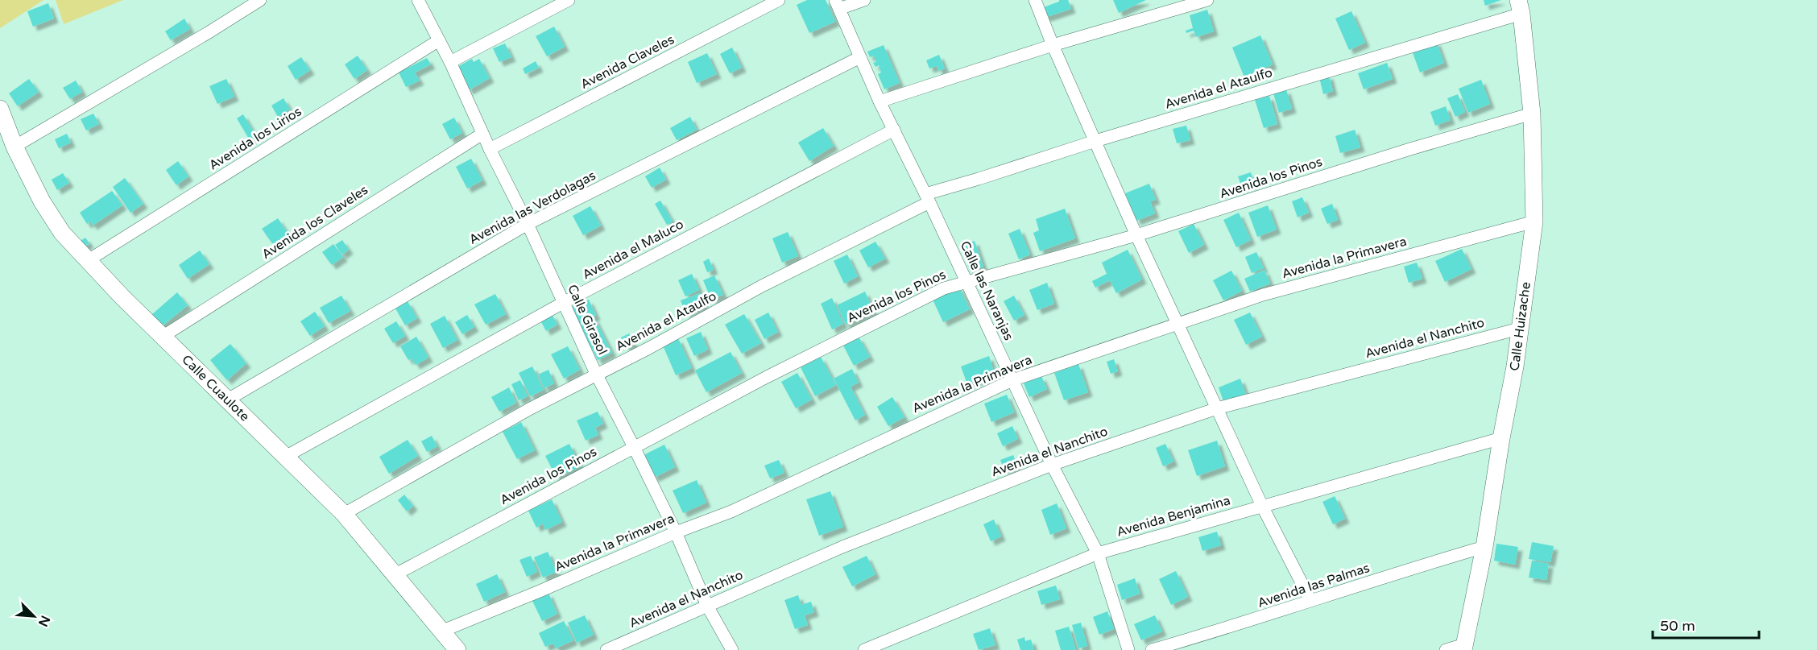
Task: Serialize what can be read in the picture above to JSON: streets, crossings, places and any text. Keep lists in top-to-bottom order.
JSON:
{
  "streets": {
    "street": [
      "Avenida Claveles",
      "Avenida el Ataulfo",
      "Avenida los Lirios",
      "Avenida los Pinos",
      "Avenida las Verdolagas",
      "Avenida los Claveles",
      "Avenida el Maluco",
      "Avenida la Primavera",
      "Calle las Naranjas",
      "Calle Girasol",
      "Calle Huizache",
      "Avenida el Nanchito",
      "Calle Cuaulote",
      "Avenida Benjamina",
      "Avenida las Palmas"
    ]
  },
  "crossings": [
    ["Avenida Claveles", "Calle Girasol"],
    ["Avenida el Ataulfo", "Calle las Naranjas"],
    ["Avenida el Ataulfo", "Calle Girasol"],
    ["Avenida el Ataulfo", "Calle Huizache"],
    ["Avenida el Ataulfo", "Calle Cuaulote"],
    ["Avenida los Lirios", "Calle Girasol"],
    ["Avenida los Lirios", "Calle Cuaulote"],
    ["Avenida los Pinos", "Calle las Naranjas"],
    ["Avenida los Pinos", "Calle Girasol"],
    ["Avenida los Pinos", "Calle Huizache"],
    ["Avenida los Pinos", "Calle Cuaulote"],
    ["Avenida las Verdolagas", "Calle las Naranjas"],
    ["Avenida las Verdolagas", "Calle Girasol"],
    ["Avenida las Verdolagas", "Calle Cuaulote"],
    ["Avenida los Claveles", "Calle Girasol"],
    ["Avenida los Claveles", "Calle Cuaulote"],
    ["Avenida el Maluco", "Calle las Naranjas"],
    ["Avenida el Maluco", "Calle Girasol"],
    ["Avenida el Maluco", "Calle Cuaulote"],
    ["Avenida la Primavera", "Calle las Naranjas"],
    ["Avenida la Primavera", "Calle Girasol"],
    ["Avenida la Primavera", "Calle Huizache"],
    ["Avenida la Primavera", "Calle Cuaulote"],
    ["Calle las Naranjas", "Avenida el Nanchito"],
    ["Calle las Naranjas", "Avenida Benjamina"],
    ["Calle Girasol", "Avenida el Nanchito"],
    ["Calle Huizache", "Avenida el Nanchito"],
    ["Calle Huizache", "Avenida Benjamina"],
    ["Calle Huizache", "Avenida las Palmas"]
  ],
  "scale_bar": "50 m",
  "north": "bottom right"
}
